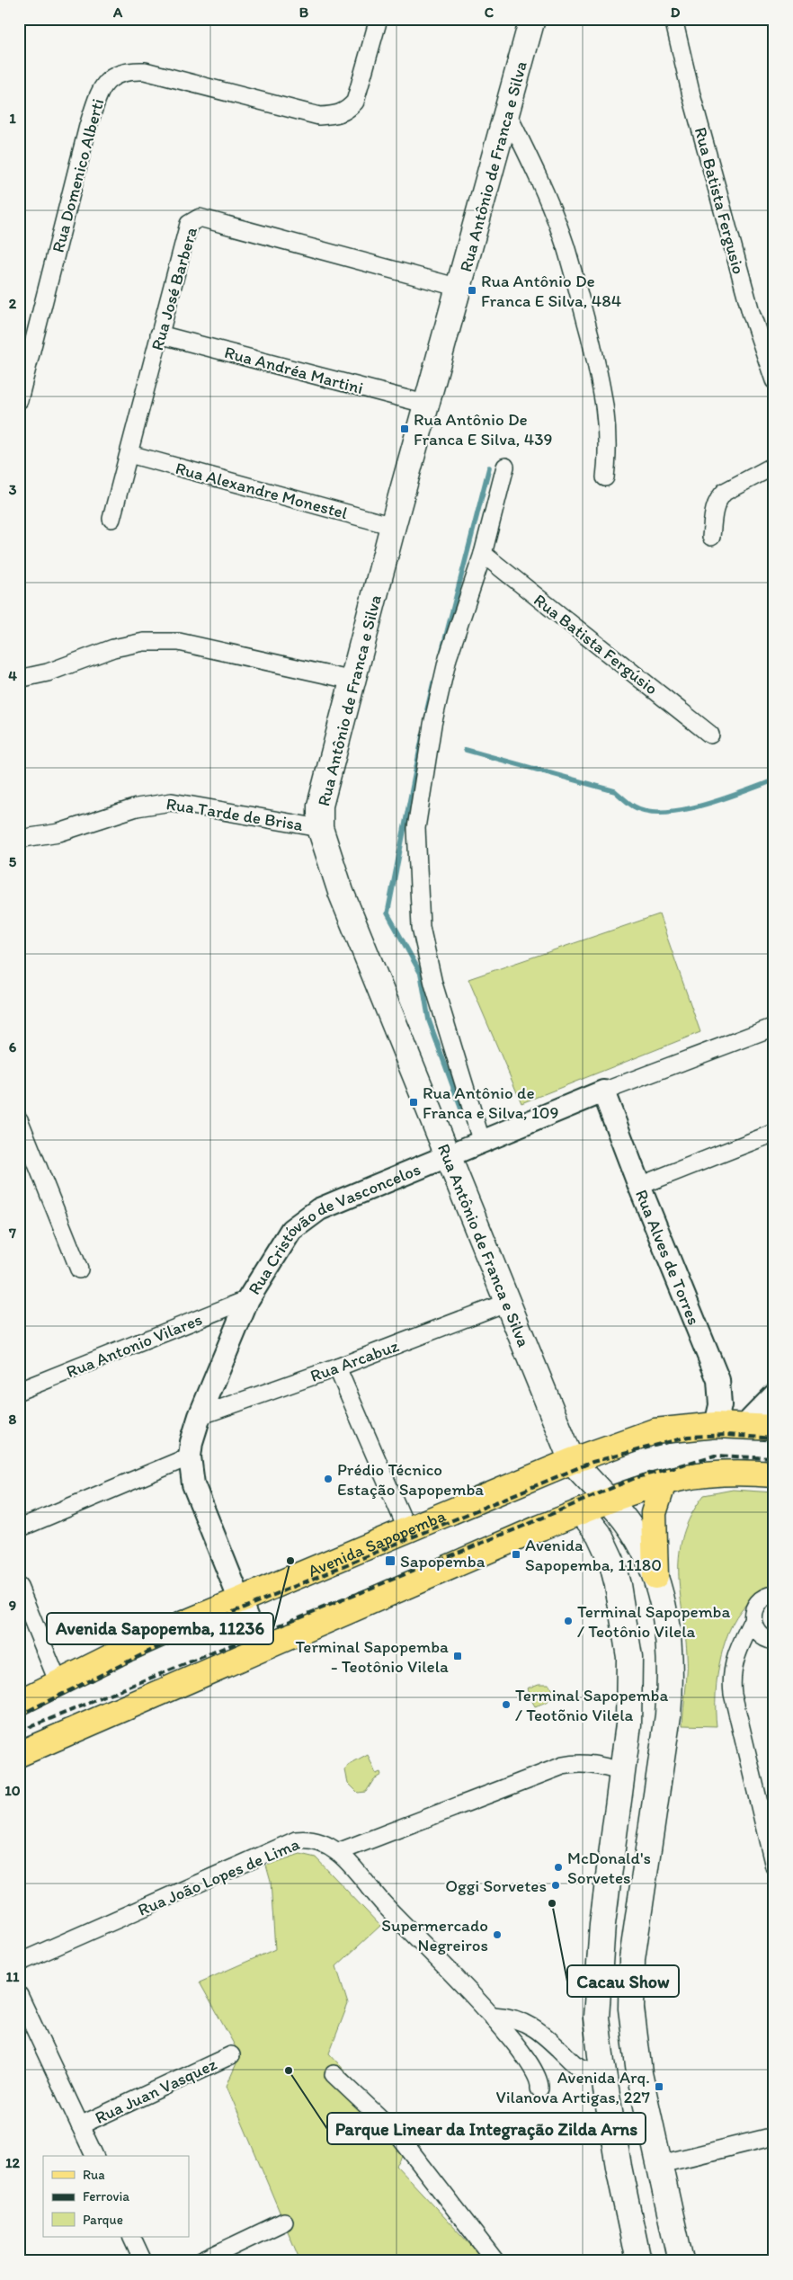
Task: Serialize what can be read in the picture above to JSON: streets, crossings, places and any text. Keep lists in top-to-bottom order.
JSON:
{
  "streets": {
    "main road": ["Rua Antônio de Franca e Silva", "Avenida Sapopemba"],
    "street": [
      "Rua Domenico Alberti",
      "Rua Batista Fergusio",
      "Rua José Barbera",
      "Rua Andréa Martini",
      "Rua Alexandre Monestel",
      "Rua Batista Fergúsio",
      "Rua Tarde de Brisa",
      "Rua Cristóvão de Vasconcelos",
      "Rua Alves de Torres",
      "Rua Antonio Vilares",
      "Rua Arcabuz",
      "Rua João Lopes de Lima",
      "Rua Juan Vasquez"
    ]
  },
  "crossings": [
    ["Rua Antônio de Franca e Silva", "Rua José Barbera"],
    ["Rua Antônio de Franca e Silva", "Rua Andréa Martini"],
    ["Rua Antônio de Franca e Silva", "Rua Alexandre Monestel"],
    ["Rua Antônio de Franca e Silva", "Rua Tarde de Brisa"],
    ["Rua Antônio de Franca e Silva", "Rua Cristóvão de Vasconcelos"],
    ["Rua Antônio de Franca e Silva", "Rua Arcabuz"],
    ["Rua Antônio de Franca e Silva", "Avenida Sapopemba"],
    ["Rua José Barbera", "Rua Andréa Martini"],
    ["Rua José Barbera", "Rua Alexandre Monestel"],
    ["Rua Cristóvão de Vasconcelos", "Rua Alves de Torres"],
    ["Rua Cristóvão de Vasconcelos", "Rua Antonio Vilares"],
    ["Rua Cristóvão de Vasconcelos", "Rua Arcabuz"],
    ["Rua Cristóvão de Vasconcelos", "Avenida Sapopemba"],
    ["Rua Alves de Torres", "Avenida Sapopemba"]
  ],
  "places": {
    "transit": [
      "Rua Antônio De Franca E Silva, 484",
      "Rua Antônio De Franca E Silva, 439",
      "Rua Antônio de Franca e Silva, 109",
      "Avenida Sapopemba, 11180",
      "Sapopemba",
      "Terminal Sapopemba - Teotônio Vilela",
      "Avenida Arq. Vilanova Artigas, 227"
    ],
    "other": [
      "Prédio Técnico Estação Sapopemba",
      "Avenida Sapopemba, 11236",
      "Terminal Sapopemba / Teotônio Vilela",
      "Terminal Sapopemba / Teotõnio Vilela",
      "McDonald's Sorvetes",
      "Oggi Sorvetes",
      "Cacau Show",
      "Supermercado Negreiros",
      "Parque Linear da Integração Zilda Arns"
    ]
  },
  "legend": ["Rua", "Ferrovia", "Parque"],
  "grid": {
    "columns": [
      "A",
      "B",
      "C",
      "D"
    ],
    "rows": [
      "1",
      "2",
      "3",
      "4",
      "5",
      "6",
      "7",
      "8",
      "9",
      "10",
      "11",
      "12"
    ]
  }
}
